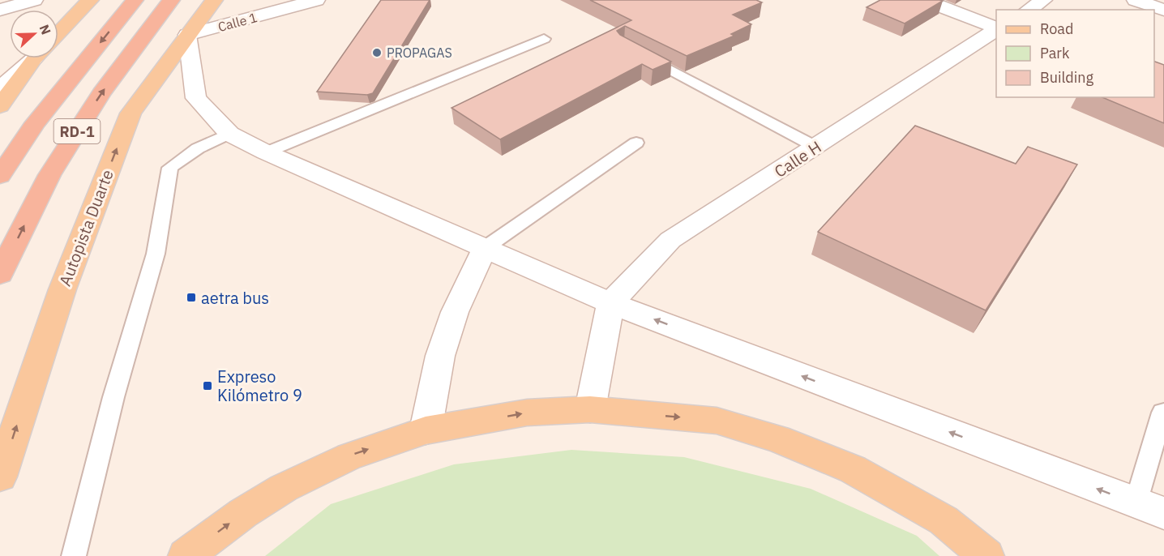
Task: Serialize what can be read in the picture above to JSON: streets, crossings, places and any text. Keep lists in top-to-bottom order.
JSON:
{
  "streets": {
    "highway": ["RD-1"],
    "main road": ["Calle 1", "Calle H", "Autopista Duarte"]
  },
  "crossings": [
    ["Calle 1", "Autopista Duarte"]
  ],
  "places": {
    "other": ["PROPAGAS"],
    "transit": ["aetra bus", "Expreso Kilómetro 9"]
  },
  "legend": ["Road", "Park", "Building"],
  "north": "right"
}
